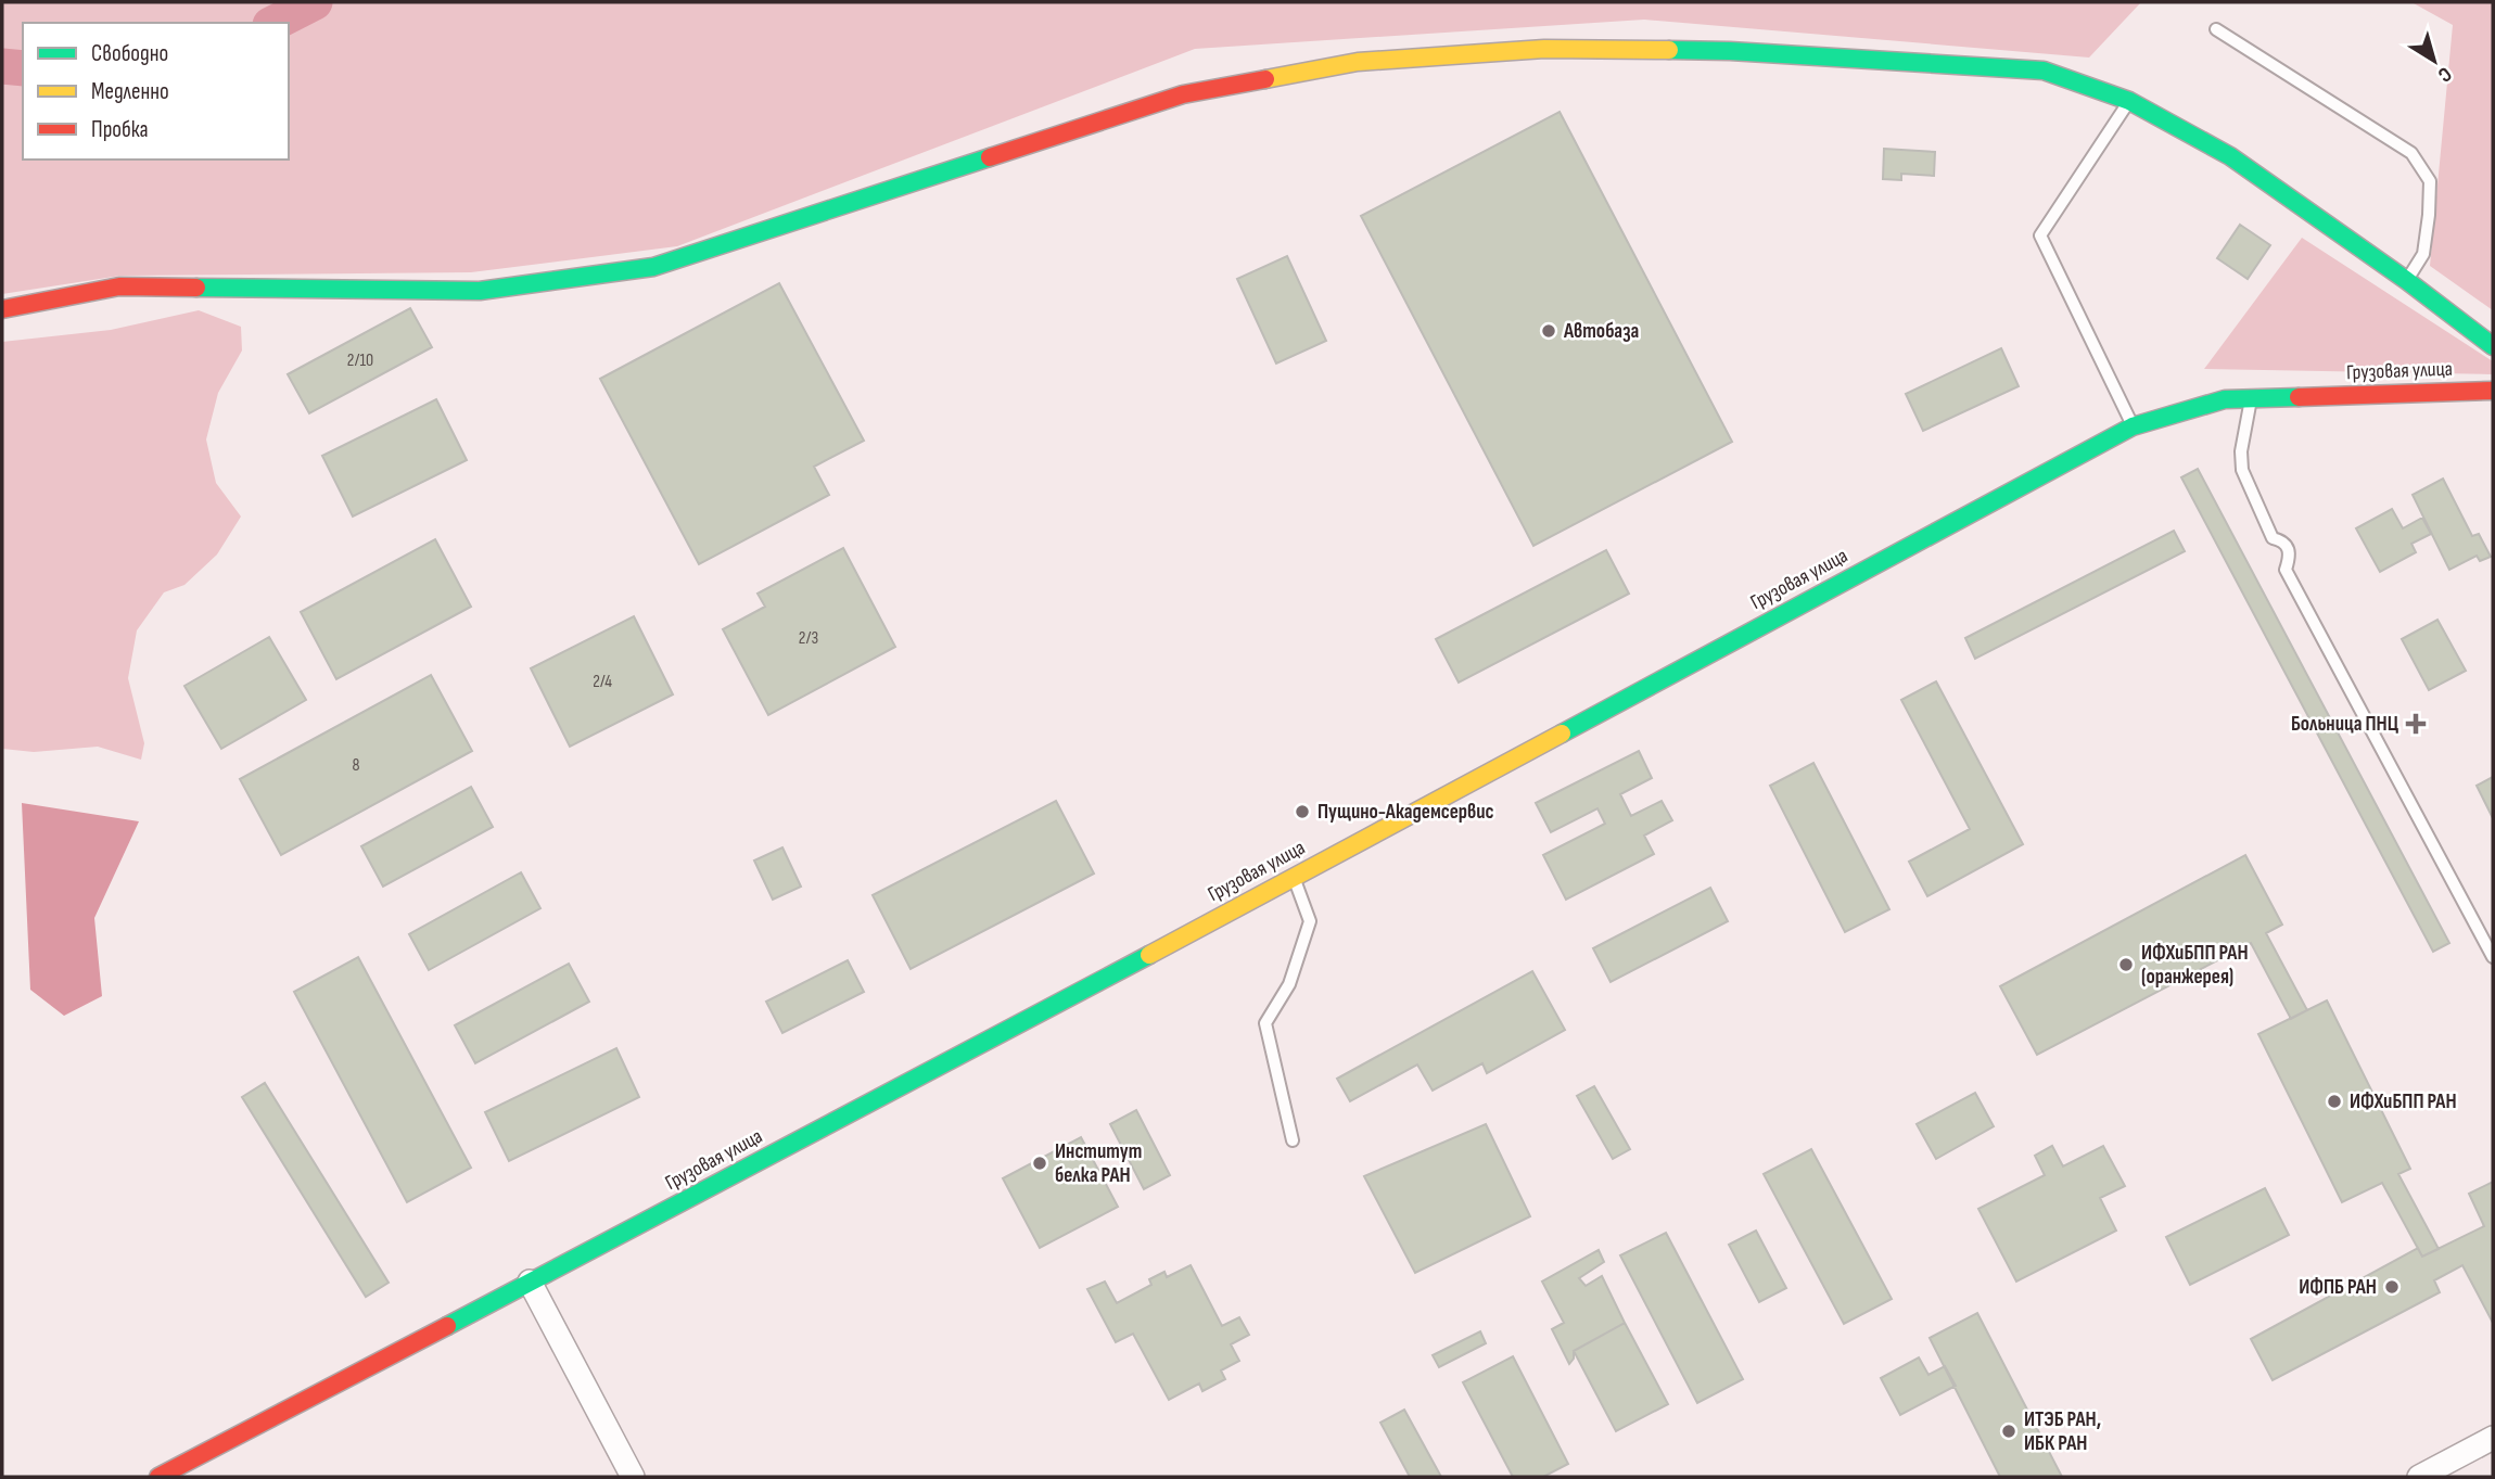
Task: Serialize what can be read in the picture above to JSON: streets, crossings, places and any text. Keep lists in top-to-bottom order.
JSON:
{
  "streets": {
    "street": ["Грузовая улица"]
  },
  "places": {
    "other": [
      "Автобаза",
      "Пущино-Академсервис",
      "ИФХиБПП РАН (оранжерея)",
      "ИФХиБПП РАН",
      "Институт белка РАН",
      "ИФПБ РАН",
      "ИТЭБ РАН, ИБК РАН"
    ],
    "health": ["Больница ПНЦ"]
  },
  "house_numbers": [
    "2/10",
    "2/3",
    "2/4",
    "8"
  ],
  "legend": ["Свободно", "Медленно", "Пробка"],
  "north": "bottom right"
}
